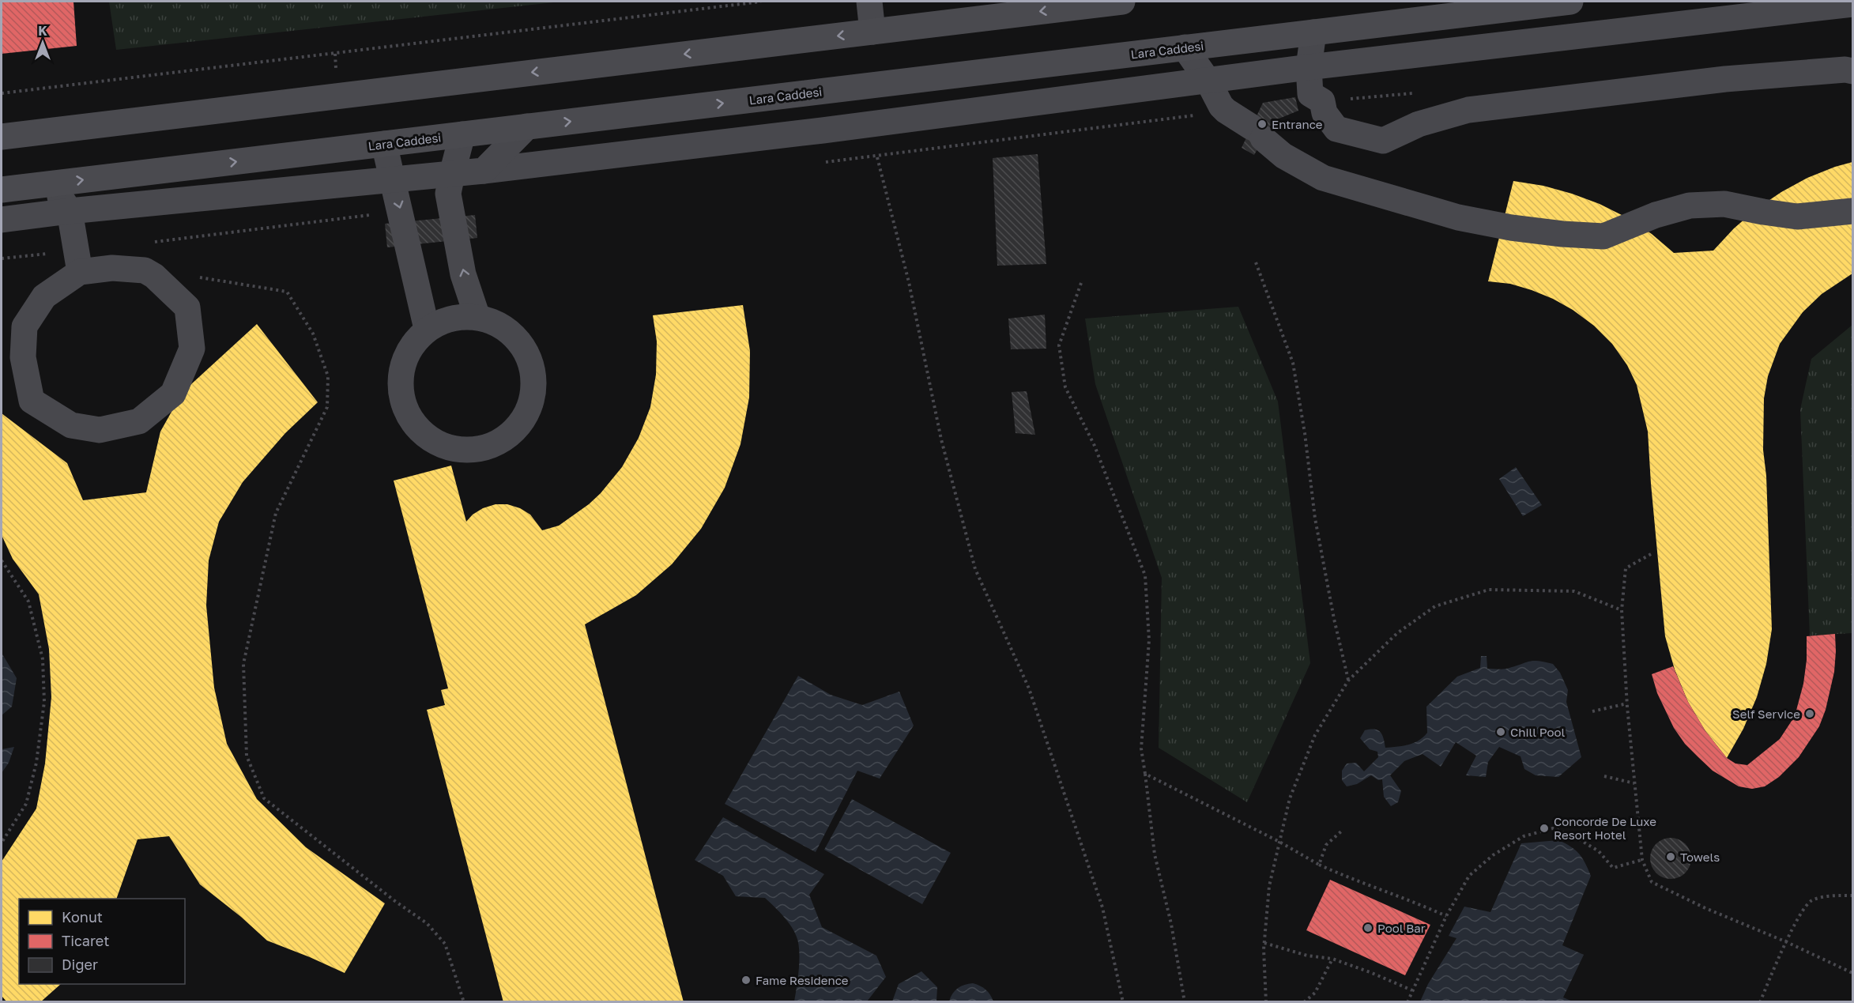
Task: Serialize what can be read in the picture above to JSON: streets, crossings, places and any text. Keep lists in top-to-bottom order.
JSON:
{
  "streets": {
    "main road": ["Lara Caddesi"]
  },
  "places": [
    "Entrance",
    "Self Service",
    "Chill Pool",
    "Concorde De Luxe Resort Hotel",
    "Towels",
    "Pool Bar",
    "Fame Residence"
  ],
  "legend": ["Konut", "Ticaret", "Diğer"],
  "north": "top"
}
